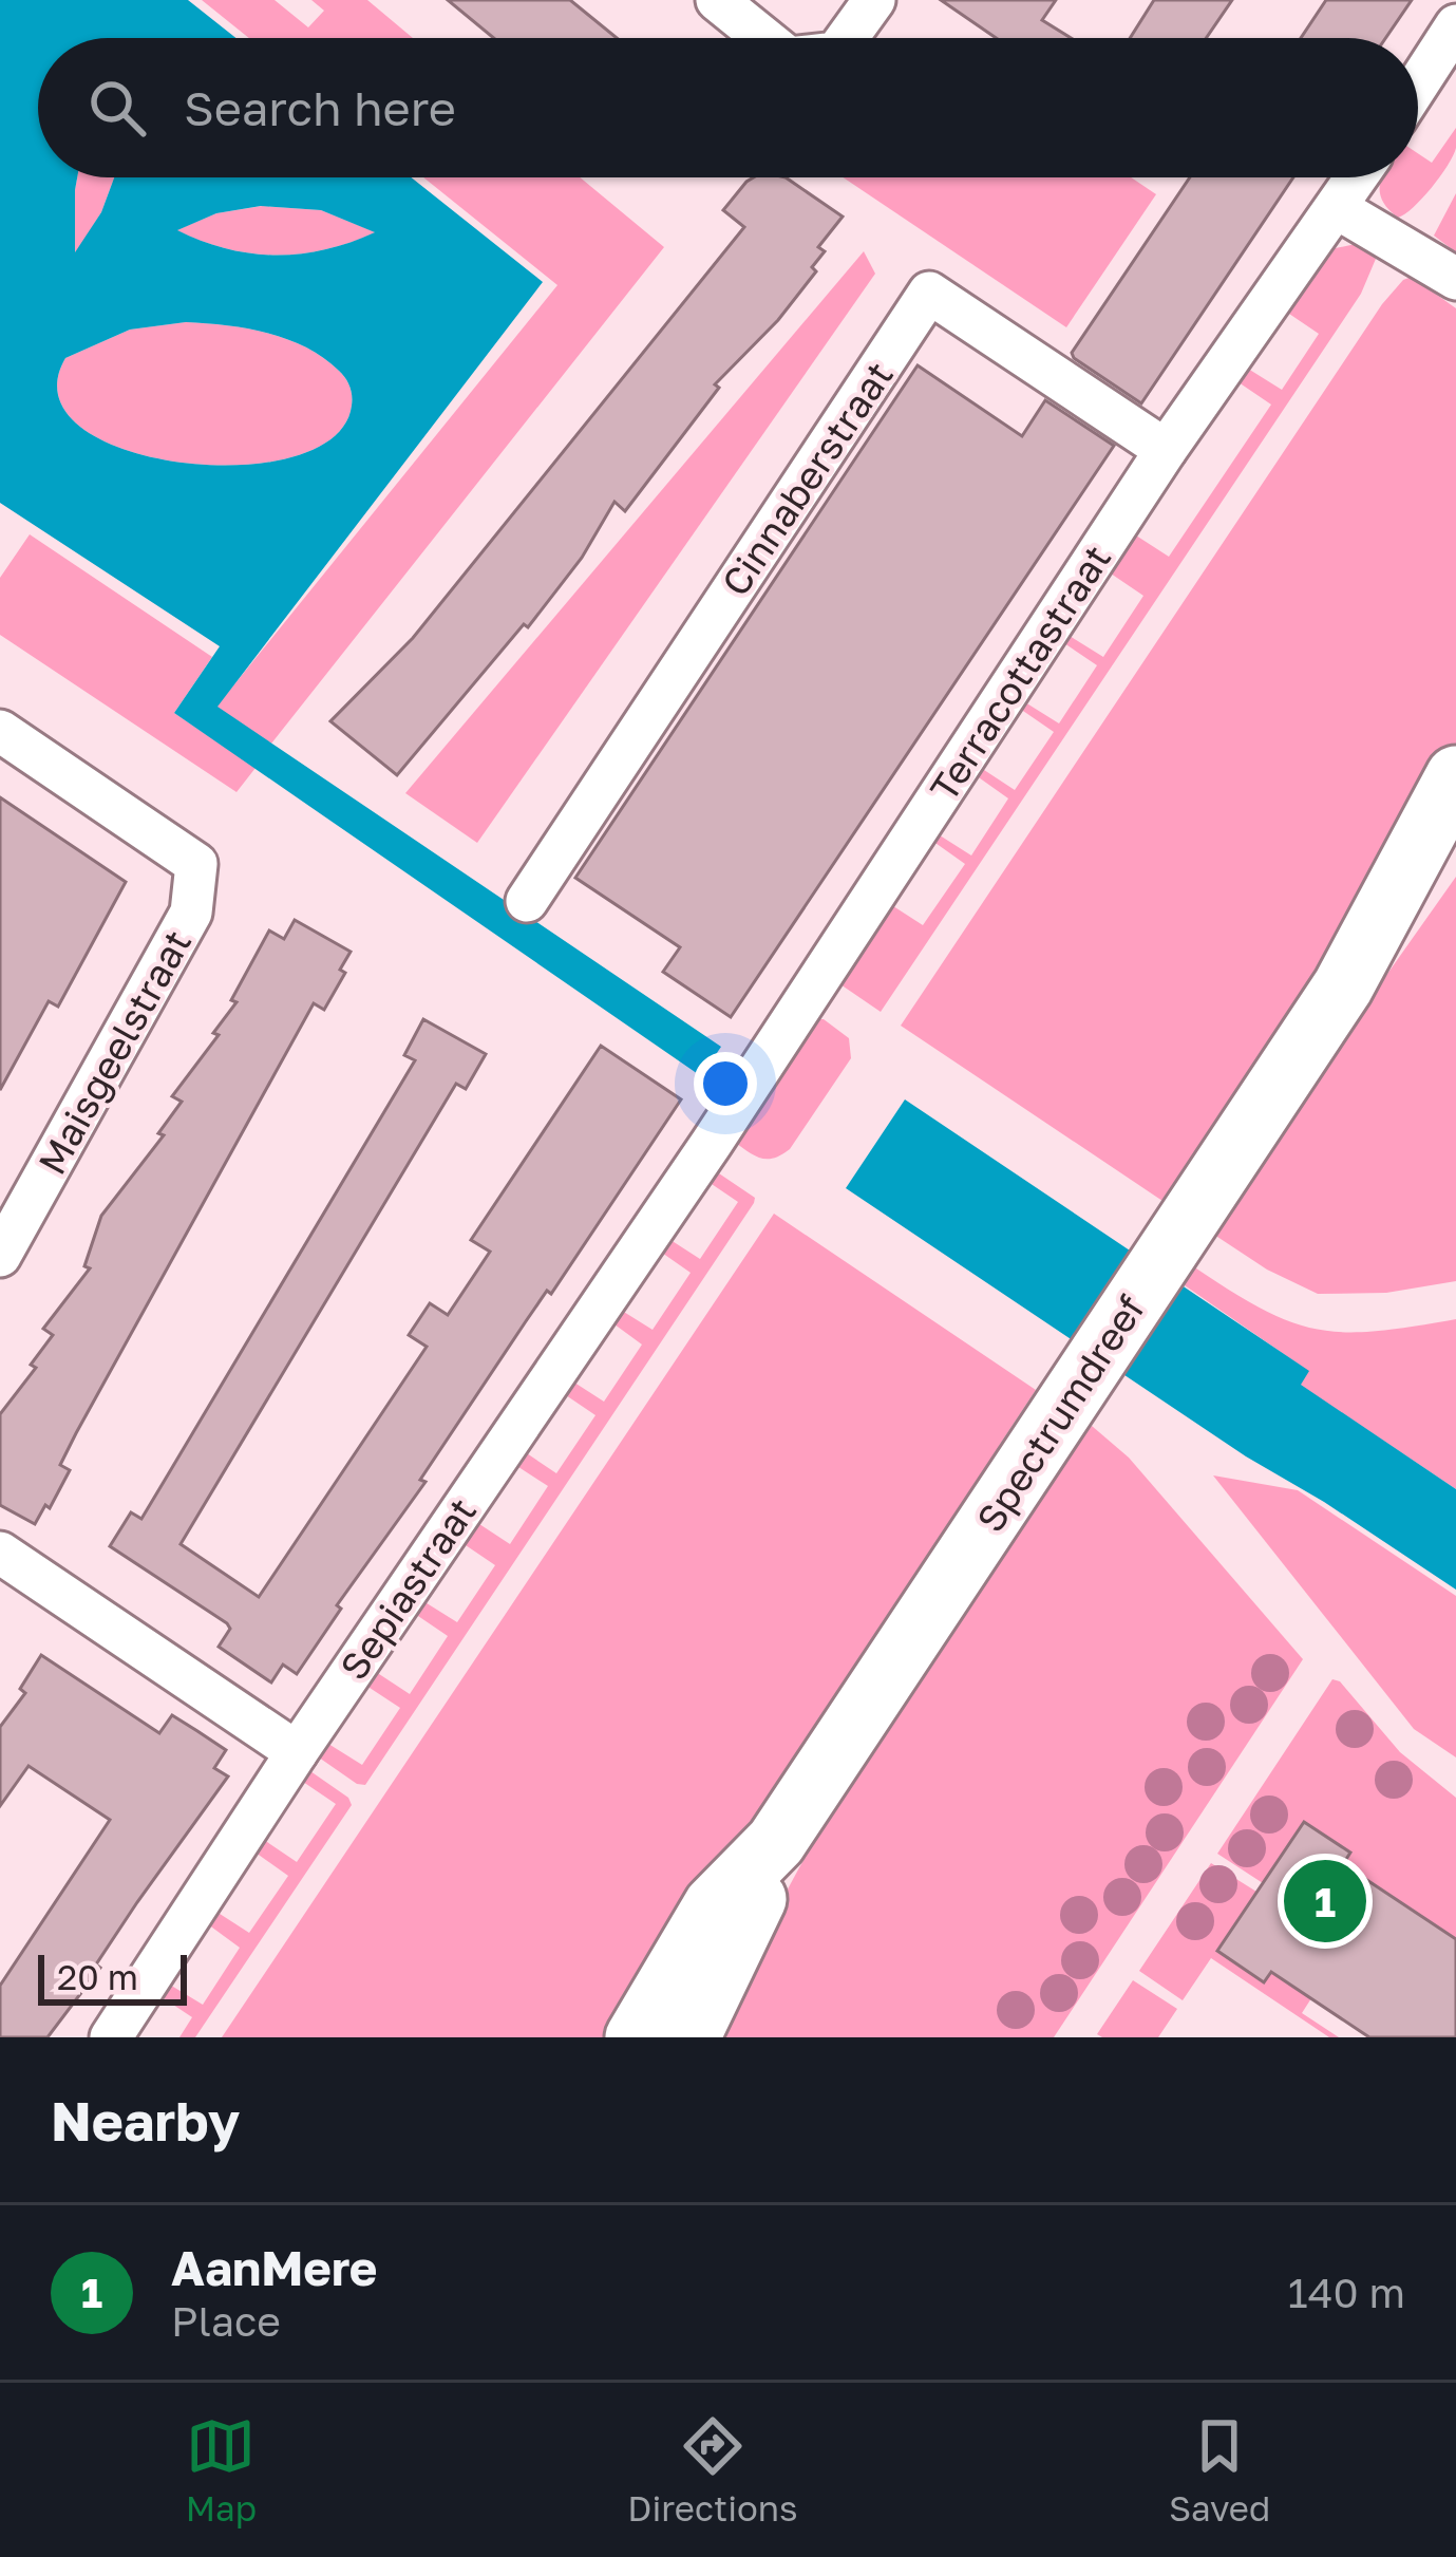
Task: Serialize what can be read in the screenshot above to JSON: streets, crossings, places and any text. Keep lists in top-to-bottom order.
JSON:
{
  "streets": {
    "main road": ["Spectrumdreef"],
    "street": [
      "Cinnaberstraat",
      "Terracottastraat",
      "Maisgeelstraat",
      "Sepiastraat"
    ]
  },
  "crossings": [
    ["Cinnaberstraat", "Terracottastraat"],
    ["Terracottastraat", "Sepiastraat"]
  ],
  "scale_bar": "20 m",
  "page": {
    "search": "Search here",
    "pins": "1",
    "scale": "20 m",
    "heading": "Nearby",
    "list": [
      {
        "mark": "1",
        "name": "AanMere",
        "note": "Place",
        "value": "140 m"
      }
    ],
    "nav": ["Map", "Directions", "Saved"]
  }
}
